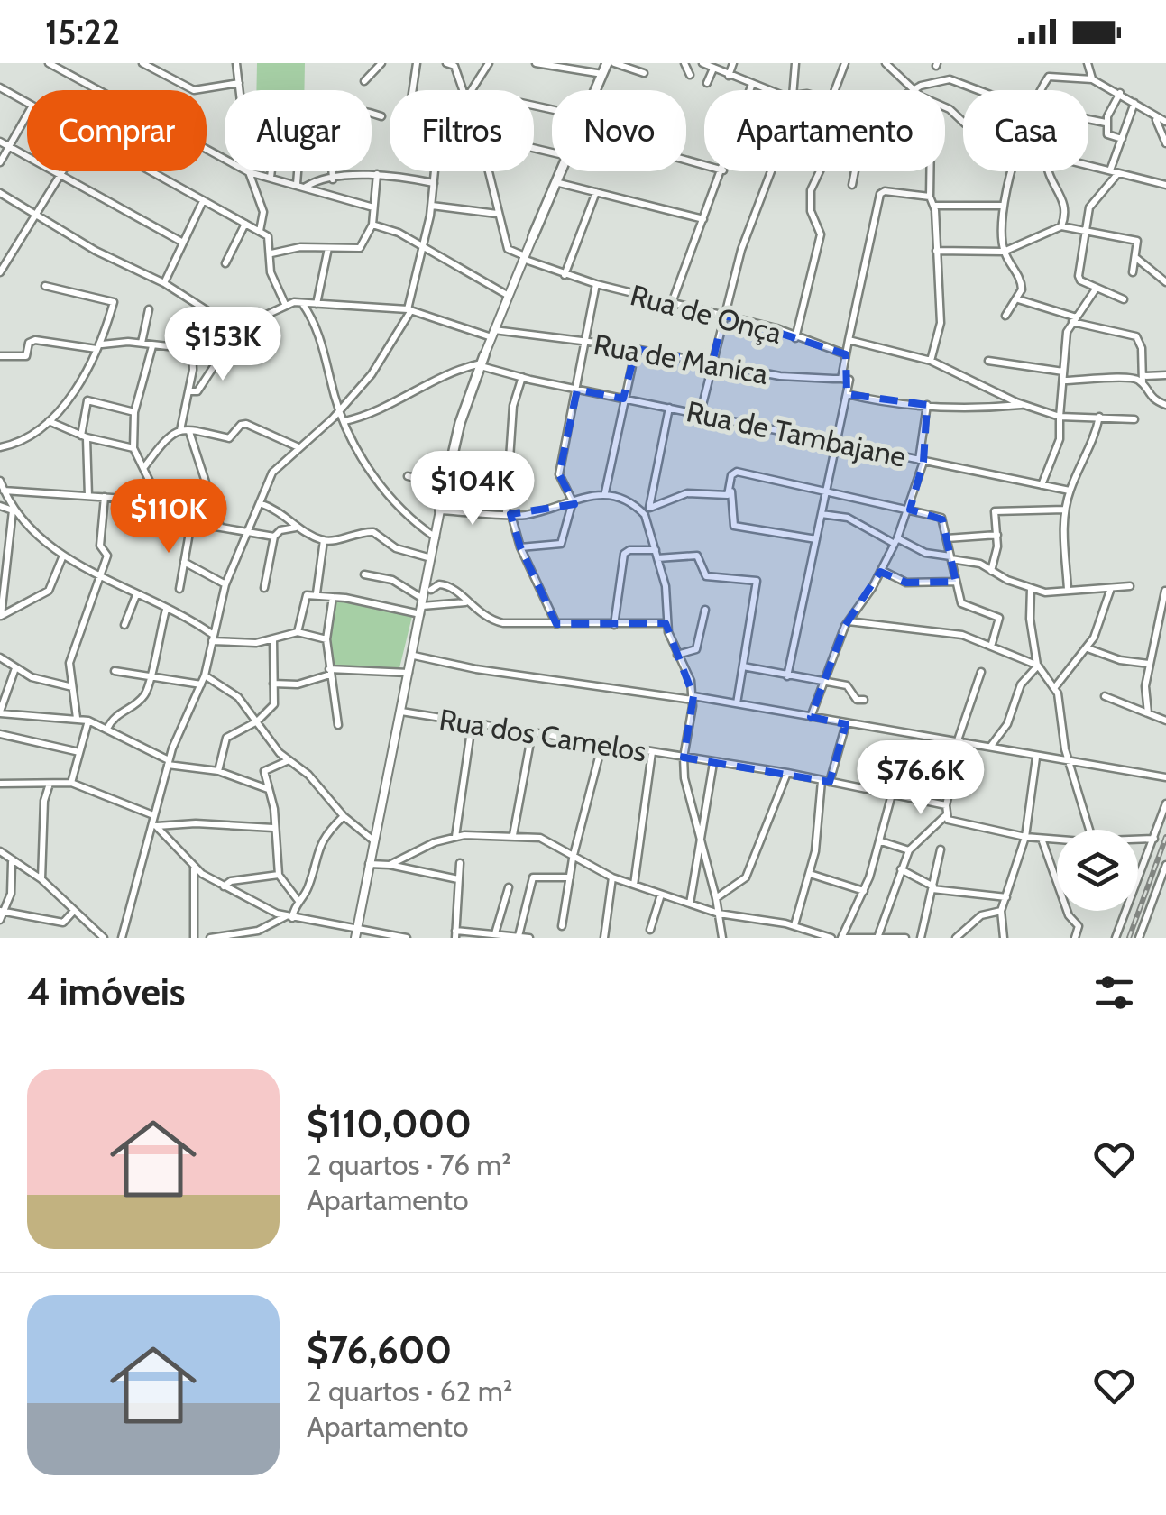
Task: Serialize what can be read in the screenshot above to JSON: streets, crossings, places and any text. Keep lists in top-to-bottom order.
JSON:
{
  "streets": {
    "street": [
      "Rua de Onça",
      "Rua de Manica",
      "Rua de Tambajane",
      "Rua dos Camelos"
    ]
  },
  "page": {
    "status": "15:22",
    "chip": [
      "Comprar",
      "Alugar",
      "Filtros",
      "Novo",
      "Apartamento",
      "Casa"
    ],
    "price": [
      "$153K",
      "$104K",
      "$110K",
      "$76.6K"
    ],
    "heading": "4 imóveis",
    "list": [
      {
        "name": "$110,000",
        "note": "2 quartos · 76 m² · Apartamento"
      },
      {
        "name": "$76,600",
        "note": "2 quartos · 62 m² · Apartamento"
      }
    ]
  }
}
